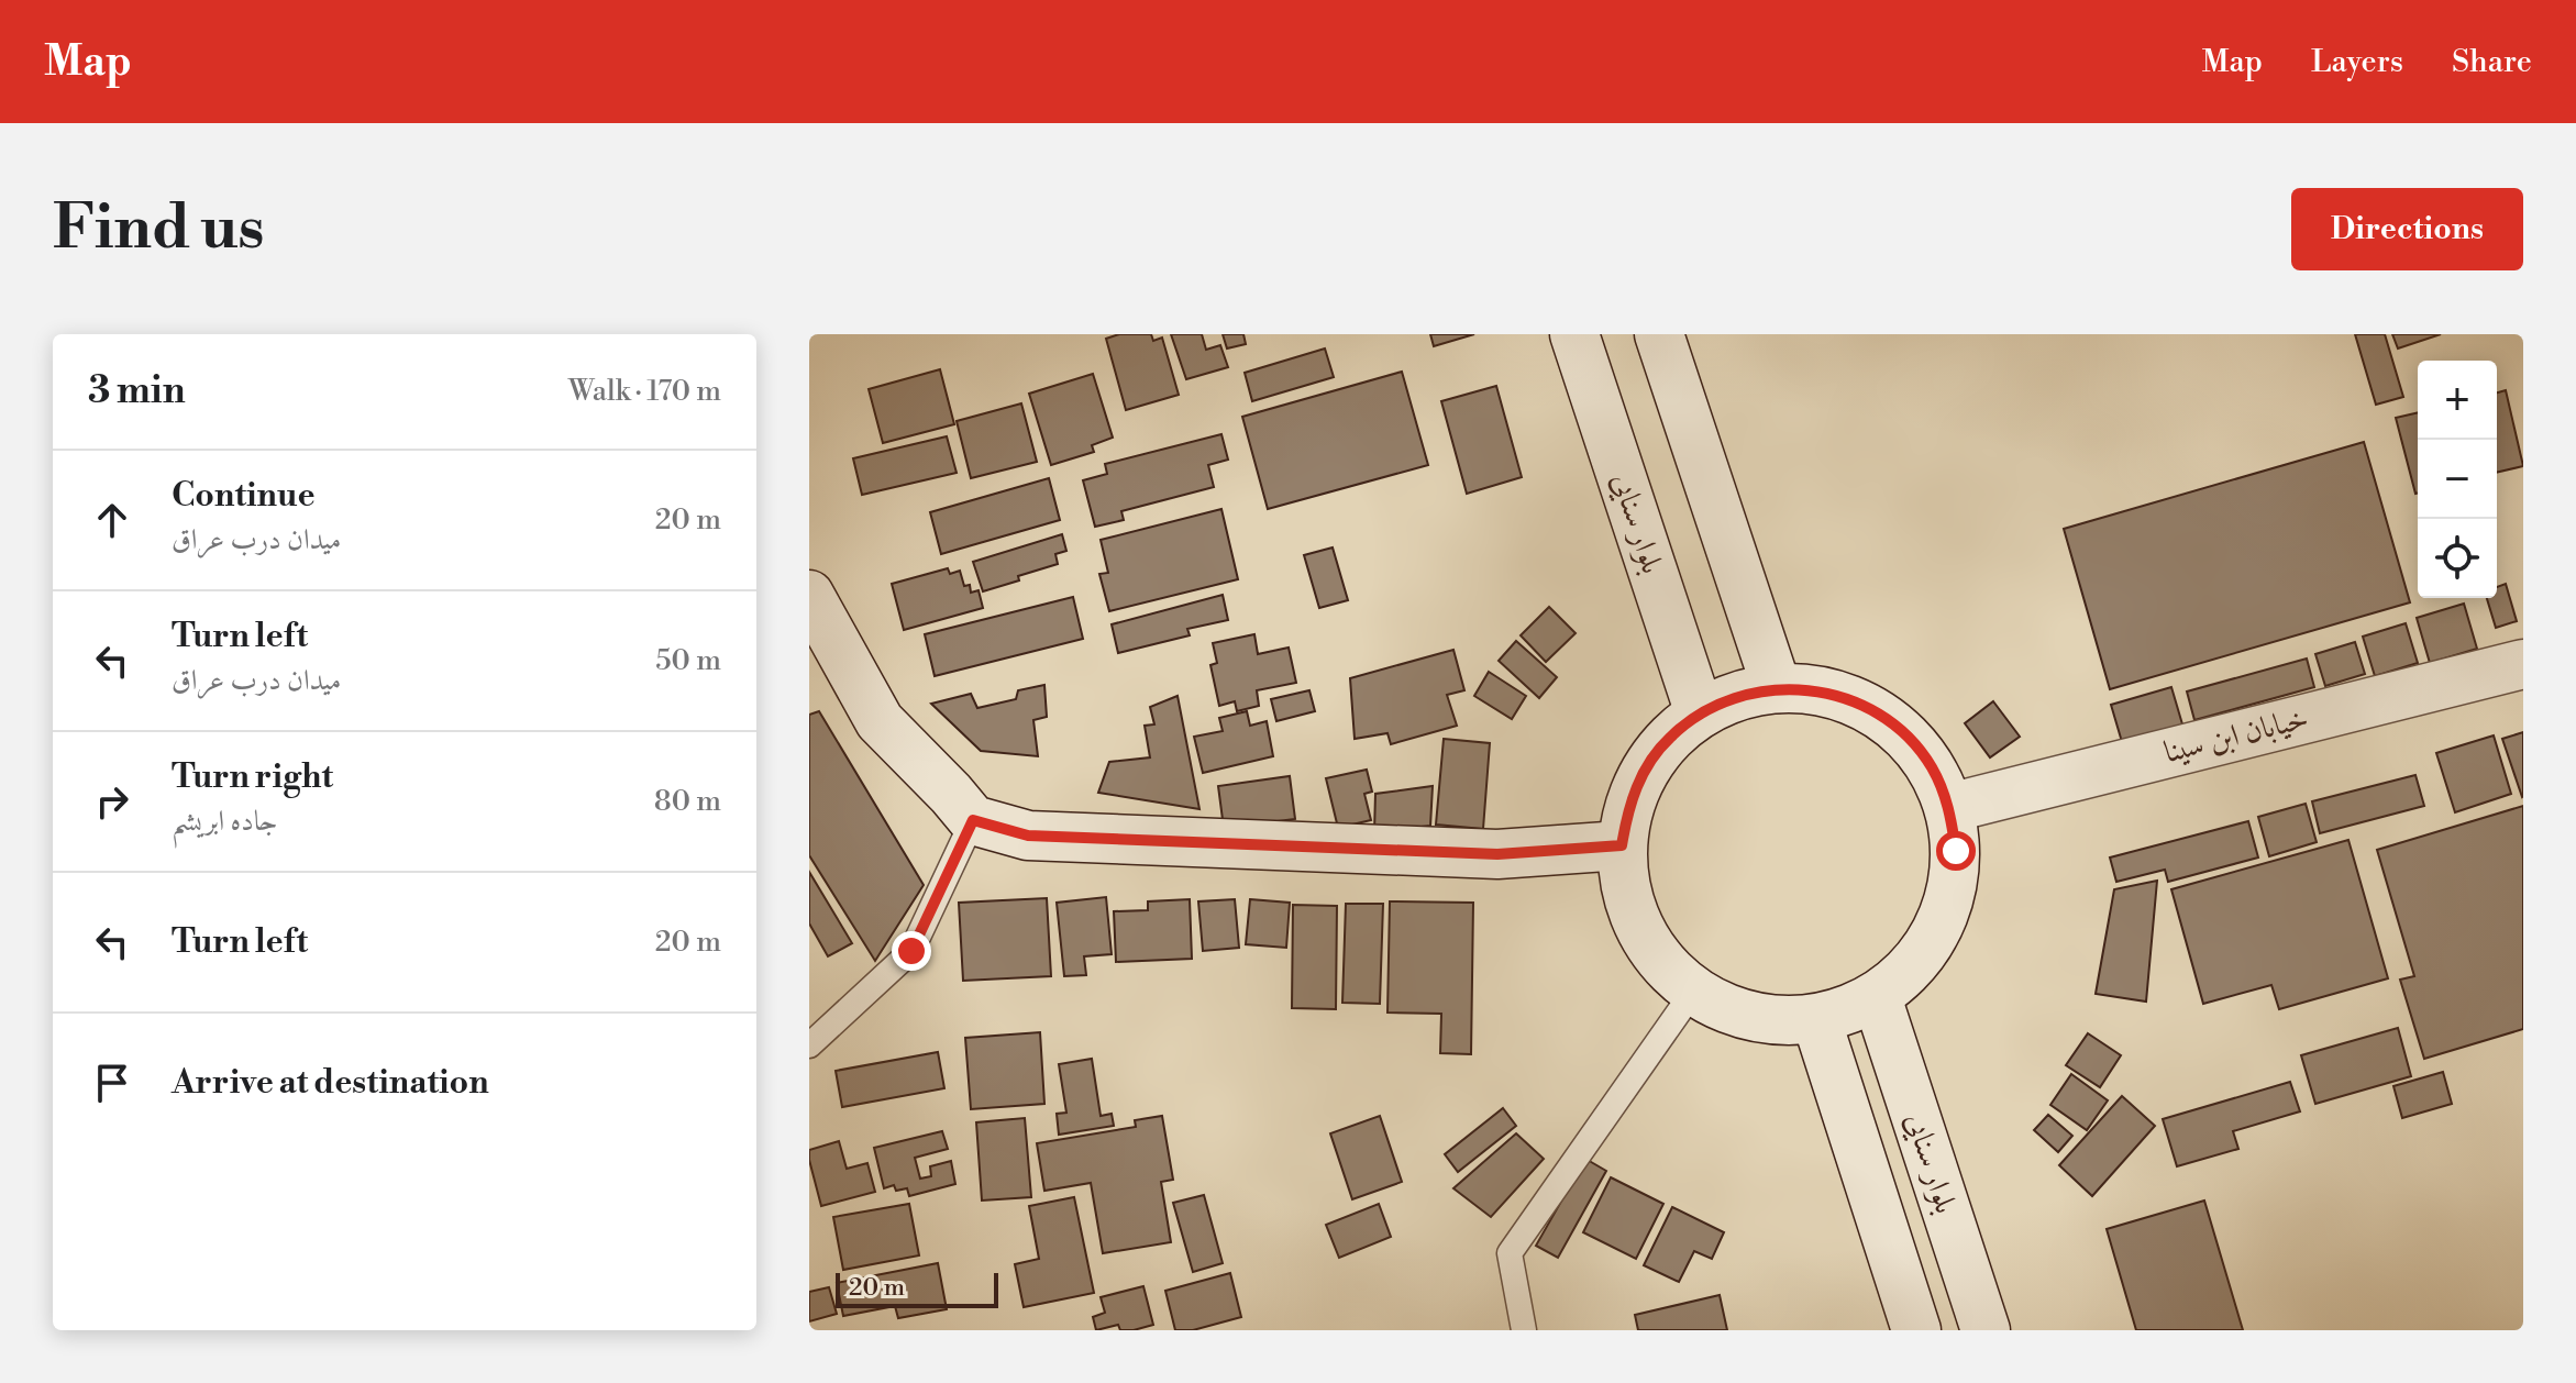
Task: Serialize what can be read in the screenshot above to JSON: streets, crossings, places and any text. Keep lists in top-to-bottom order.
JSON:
{
  "streets": {
    "main road": ["بلوار سنایی", "خیابان ابن سینا"]
  },
  "scale_bar": "20 m",
  "page": {
    "header": "Map",
    "nav": ["Map", "Layers", "Share"],
    "buttons": "Directions",
    "title": "Find us",
    "heading": ["3 min", "Walk · 170 m"],
    "map_buttons": ["+", "−"],
    "list": [
      ["Continue", "میدان درب عراق", "20 m"],
      ["Turn left", "میدان درب عراق", "50 m"],
      ["Turn right", "جاده ابریشم", "80 m"],
      ["Turn left", "20 m"],
      "Arrive at destination"
    ],
    "scale": "20 m"
  }
}
